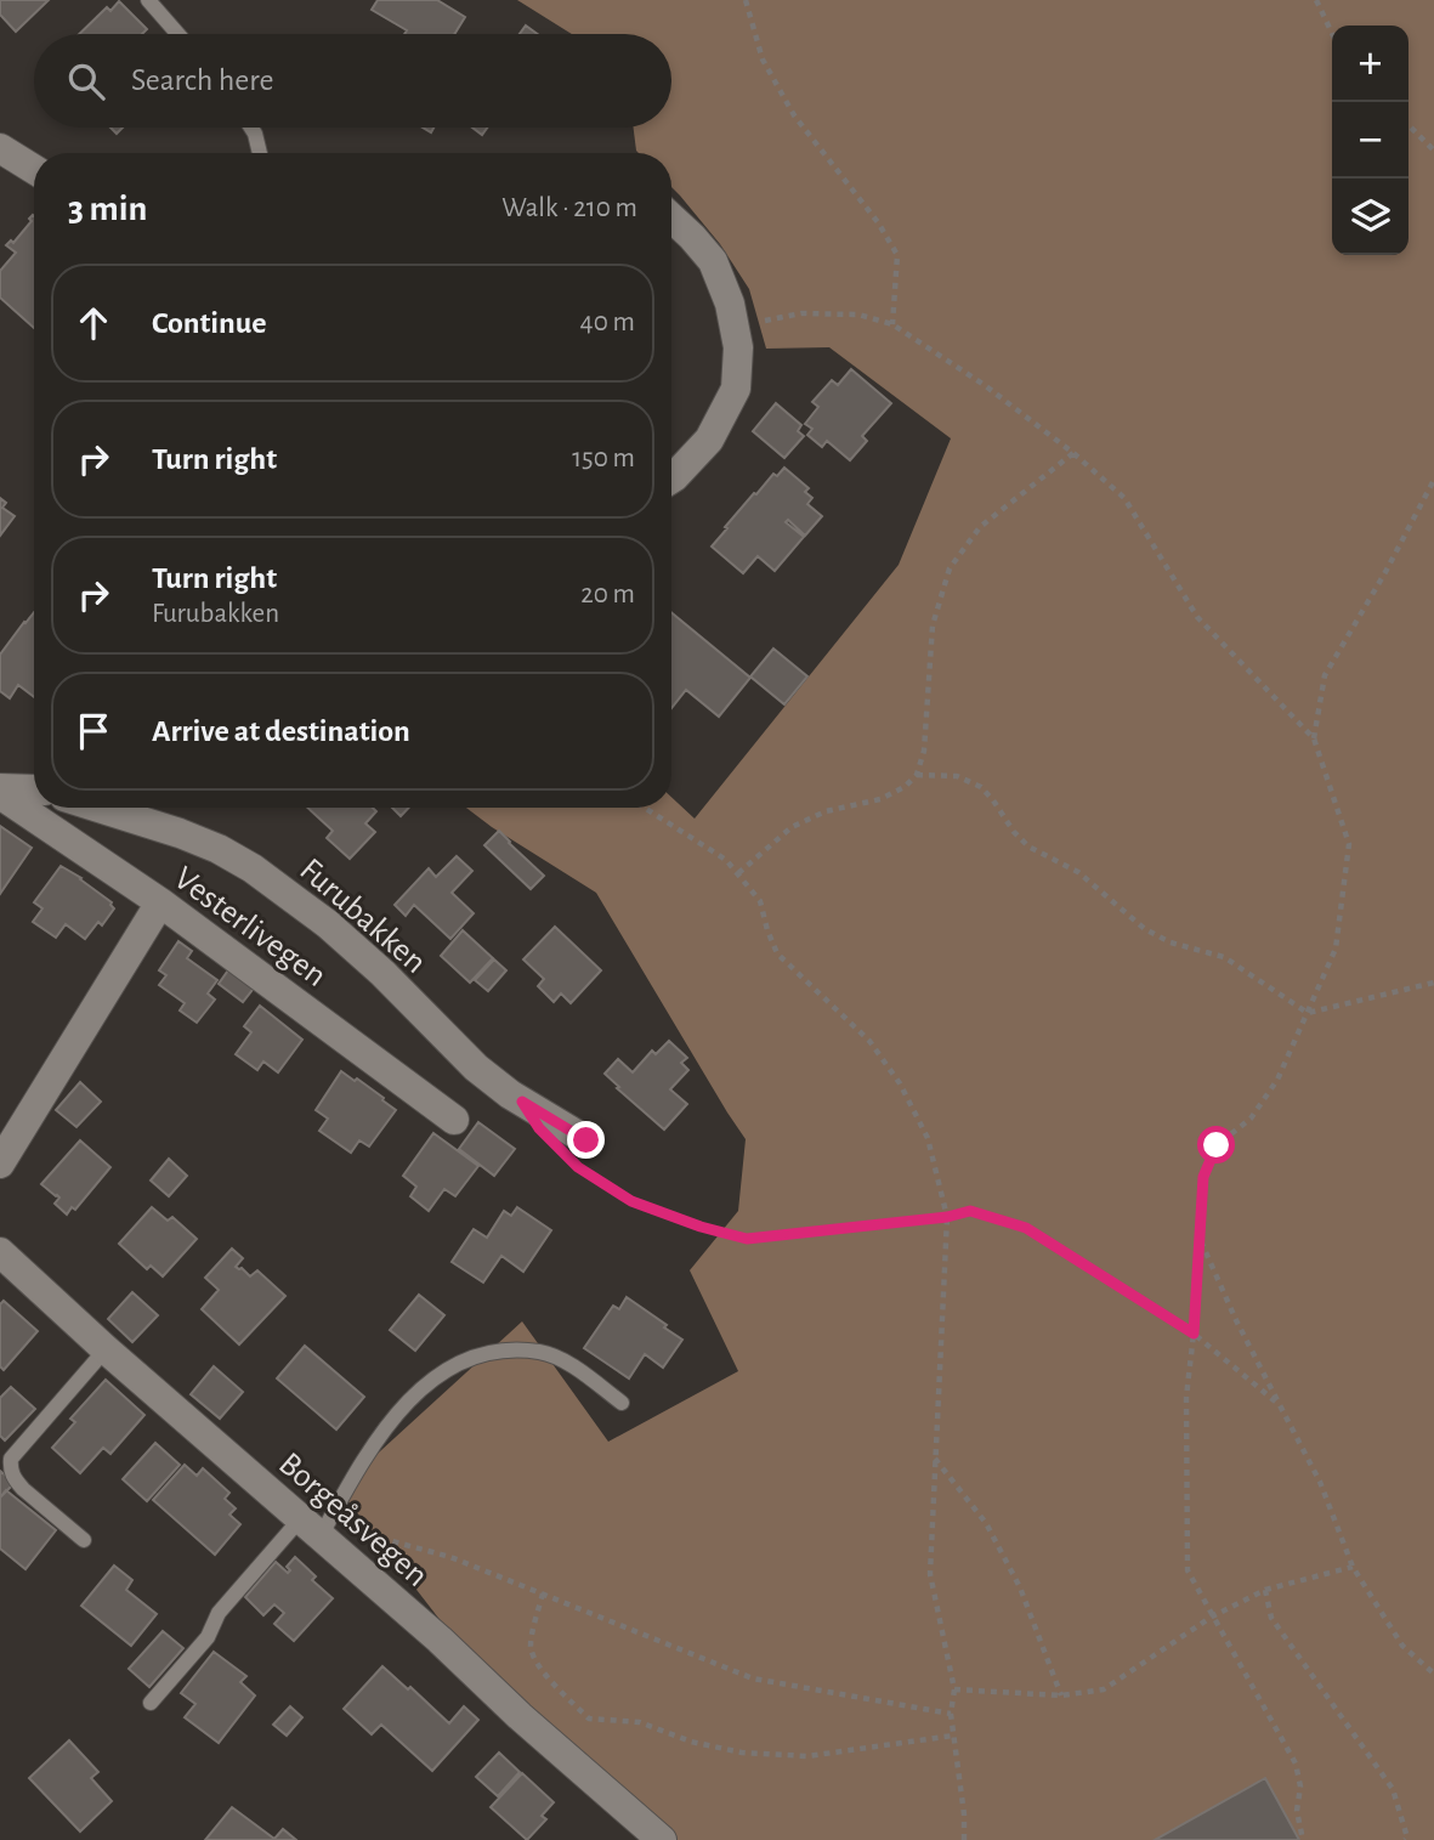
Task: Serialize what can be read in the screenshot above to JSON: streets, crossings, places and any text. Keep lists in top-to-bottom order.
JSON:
{
  "streets": {
    "street": ["Furubakken", "Vesterlivegen", "Borgeåsvegen"]
  },
  "page": {
    "map_buttons": ["+", "−"],
    "search": "Search here",
    "heading": ["3 min", "Walk · 210 m"],
    "list": [
      ["Continue", "40 m"],
      ["Turn right", "150 m"],
      ["Turn right", "Furubakken", "20 m"],
      "Arrive at destination"
    ]
  }
}
